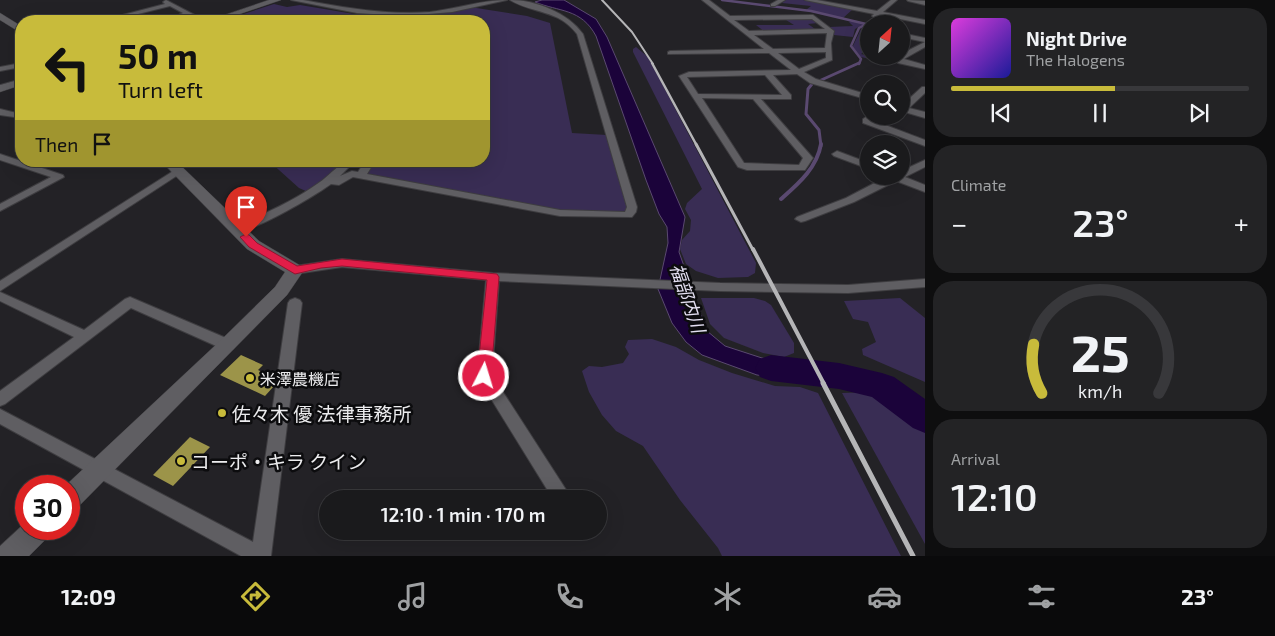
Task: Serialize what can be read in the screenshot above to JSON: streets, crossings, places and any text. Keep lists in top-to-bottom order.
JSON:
{
  "water": ["福部内川"],
  "places": ["米澤農機店", "佐々木 優 法律事務所", "コーポ・キラ クイン"],
  "north": "top right",
  "page": {
    "turn": ["50 m", "Turn left"],
    "song": ["Night Drive", "The Halogens"],
    "then": "Then",
    "tile": [
      "Climate",
      ["Arrival", "12:10"]
    ],
    "heat": ["−", "23°", "+"],
    "limit": "30",
    "trip": "12:10 · 1 min · 170 m",
    "tabs": ["12:09", "23°"],
    "gauge": ["25", "km/h"]
  }
}
